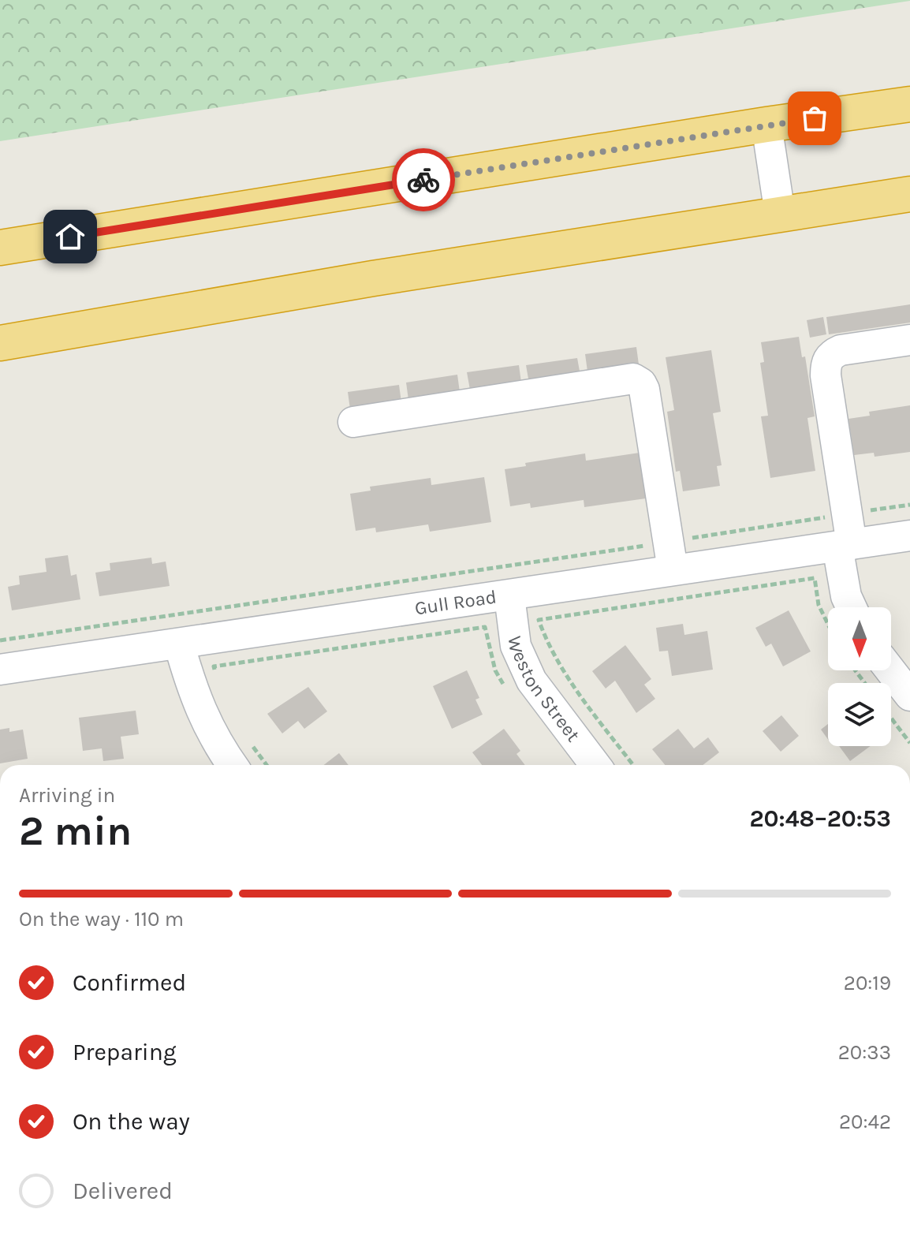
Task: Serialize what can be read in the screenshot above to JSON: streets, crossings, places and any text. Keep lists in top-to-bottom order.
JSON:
{
  "streets": {
    "street": ["Gull Road", "Weston Street"]
  },
  "crossings": [
    ["Gull Road", "Weston Street"]
  ],
  "north": "bottom",
  "page": {
    "heading": ["2 min", "Arriving in", "20:48–20:53"],
    "bar": "On the way · 110 m",
    "list": [
      ["Confirmed", "20:19"],
      ["Preparing", "20:33"],
      ["On the way", "20:42"],
      "Delivered"
    ]
  }
}
